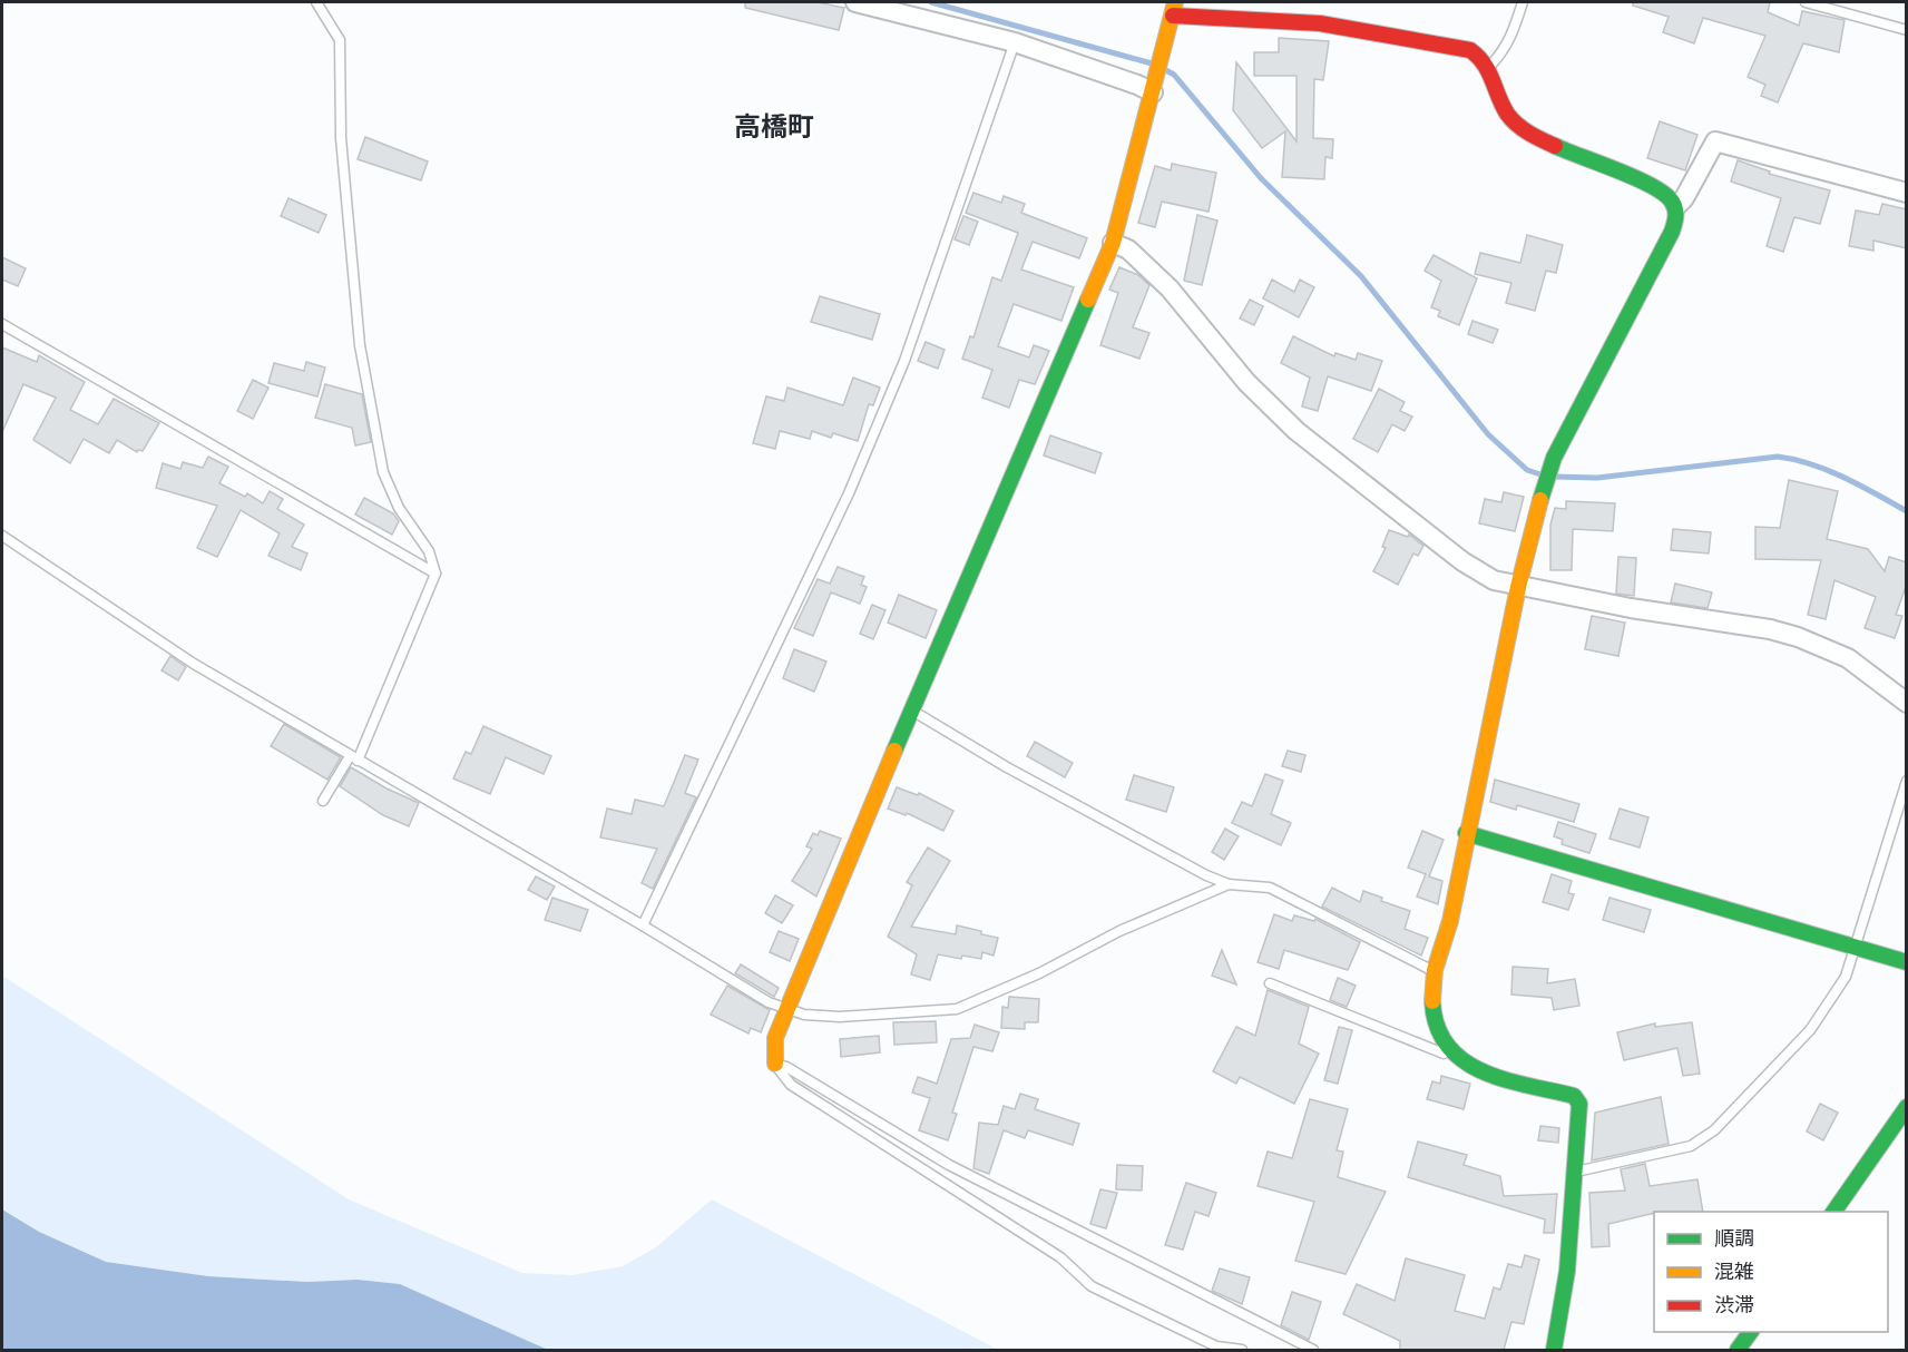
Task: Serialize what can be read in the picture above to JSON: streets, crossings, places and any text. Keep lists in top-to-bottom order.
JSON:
{
  "districts": ["高橋町"],
  "legend": ["順調", "混雑", "渋滞"]
}
